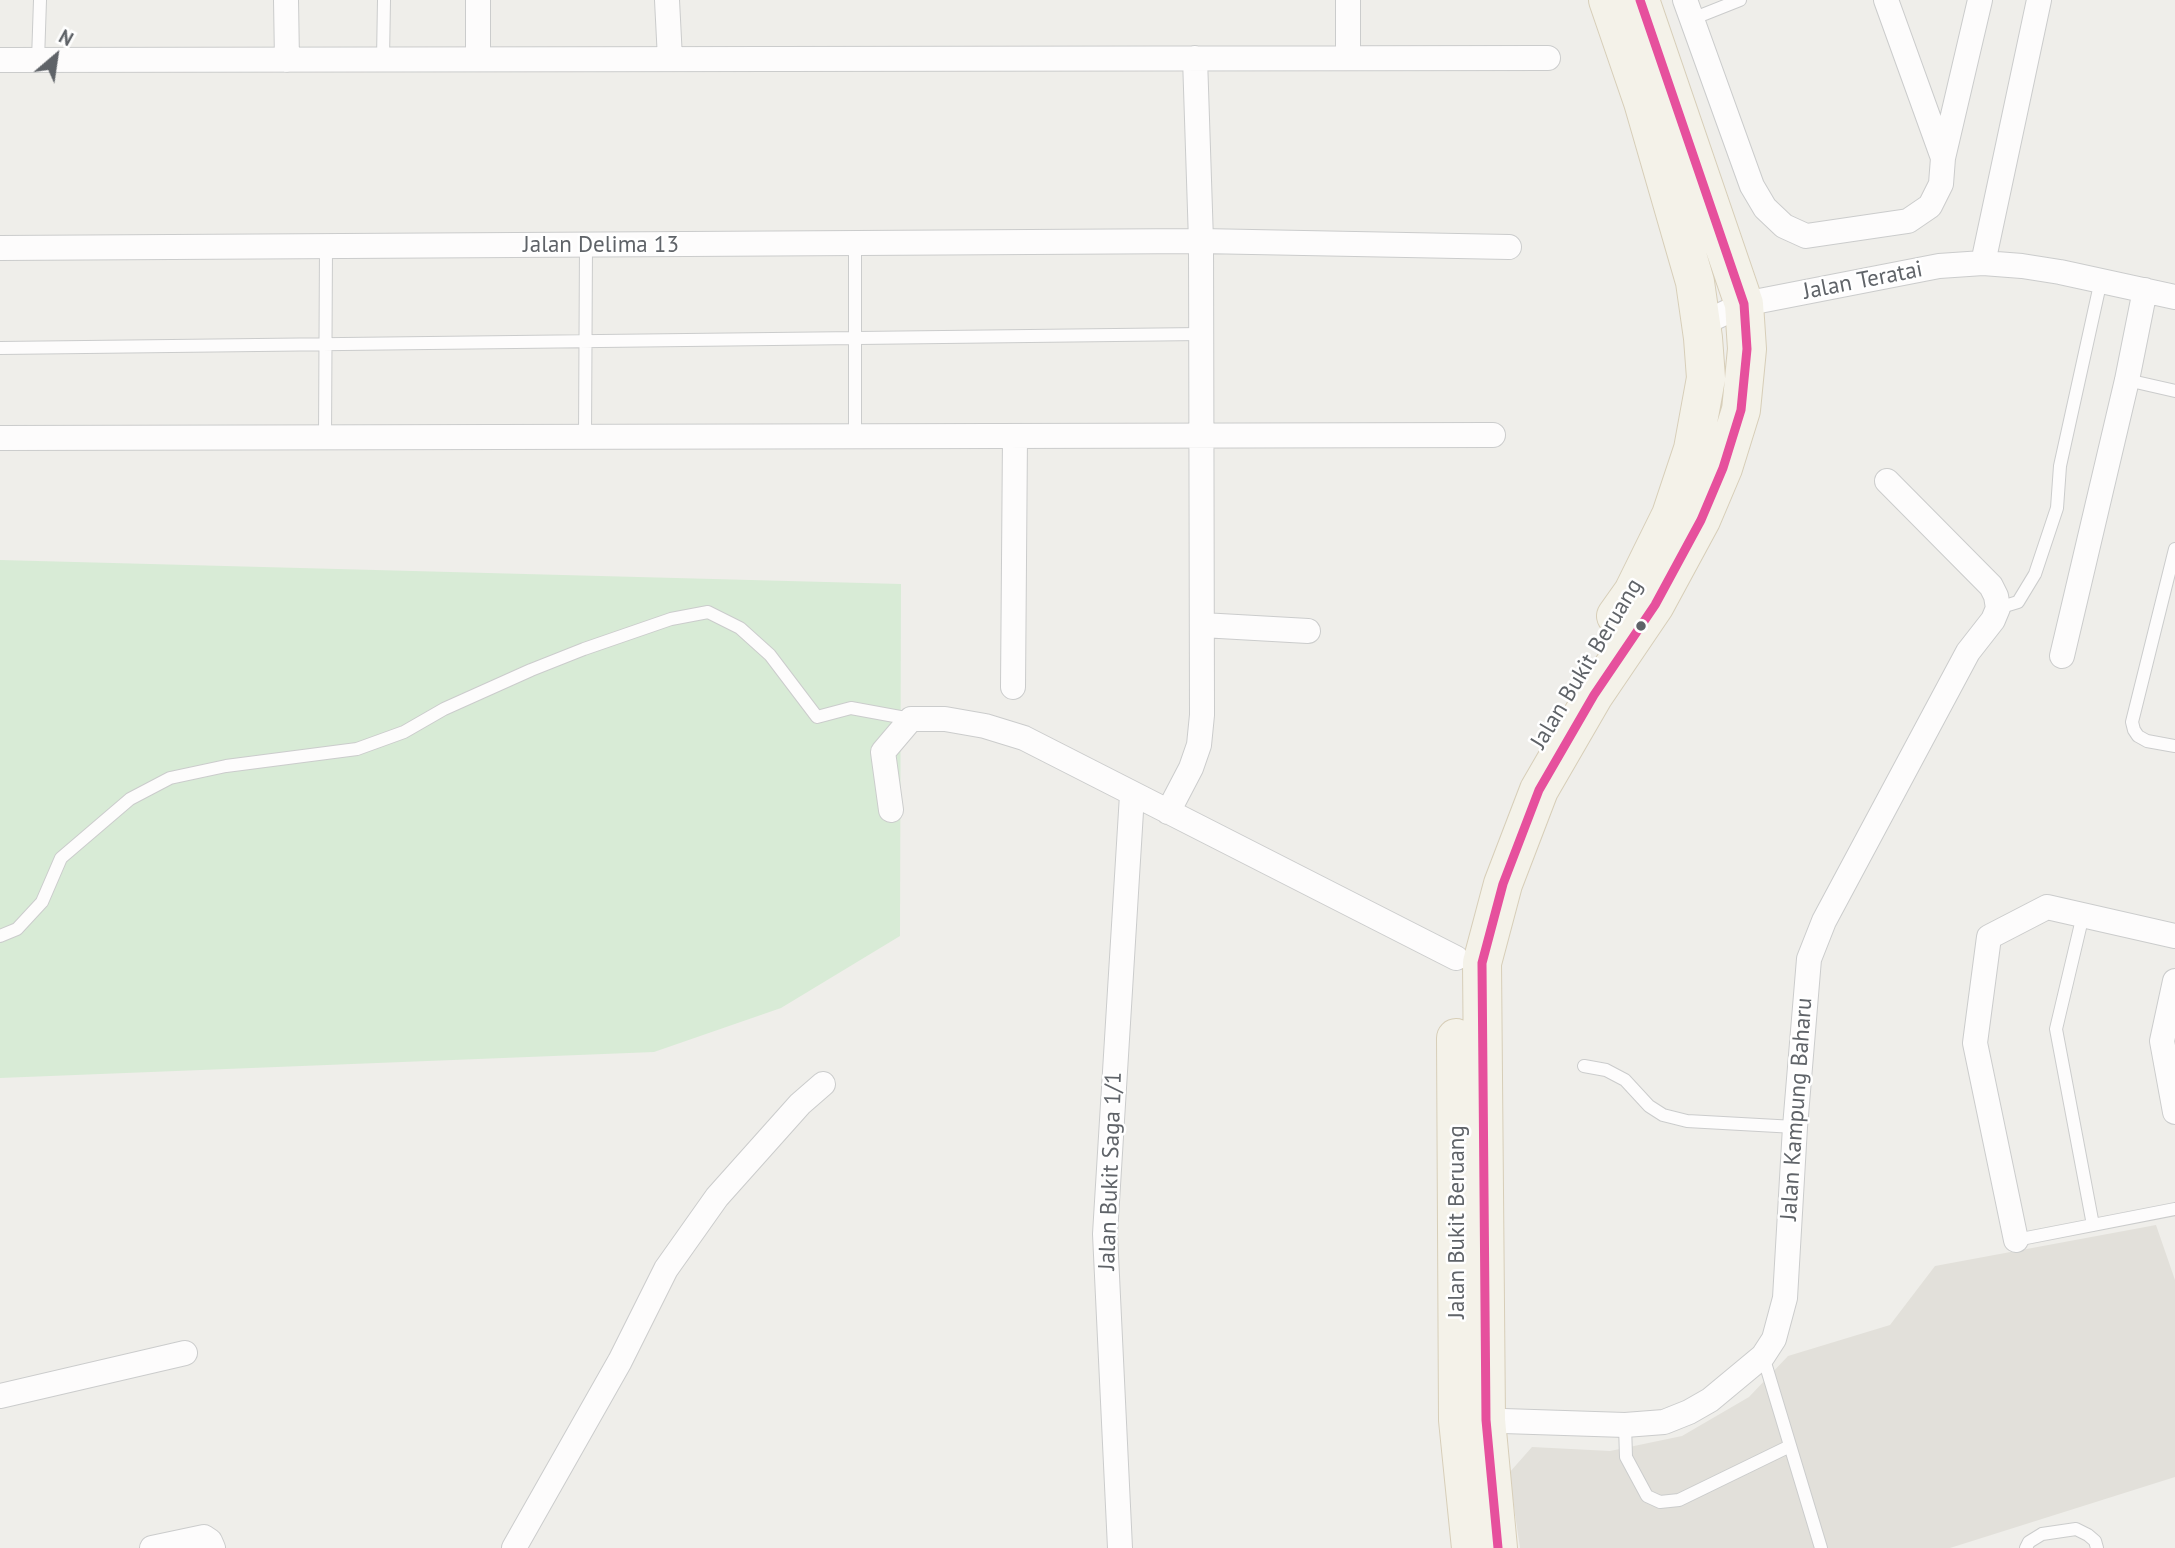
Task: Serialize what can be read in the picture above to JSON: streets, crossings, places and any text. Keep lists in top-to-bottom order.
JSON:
{
  "streets": {
    "main road": ["Jalan Bukit Beruang"],
    "street": [
      "Jalan Delima 13",
      "Jalan Teratai",
      "Jalan Kampung Baharu",
      "Jalan Bukit Saga 1/1"
    ]
  },
  "crossings": [
    ["Jalan Teratai", "Jalan Bukit Beruang"],
    ["Jalan Bukit Beruang", "Jalan Kampung Baharu"]
  ],
  "north": "top right"
}
